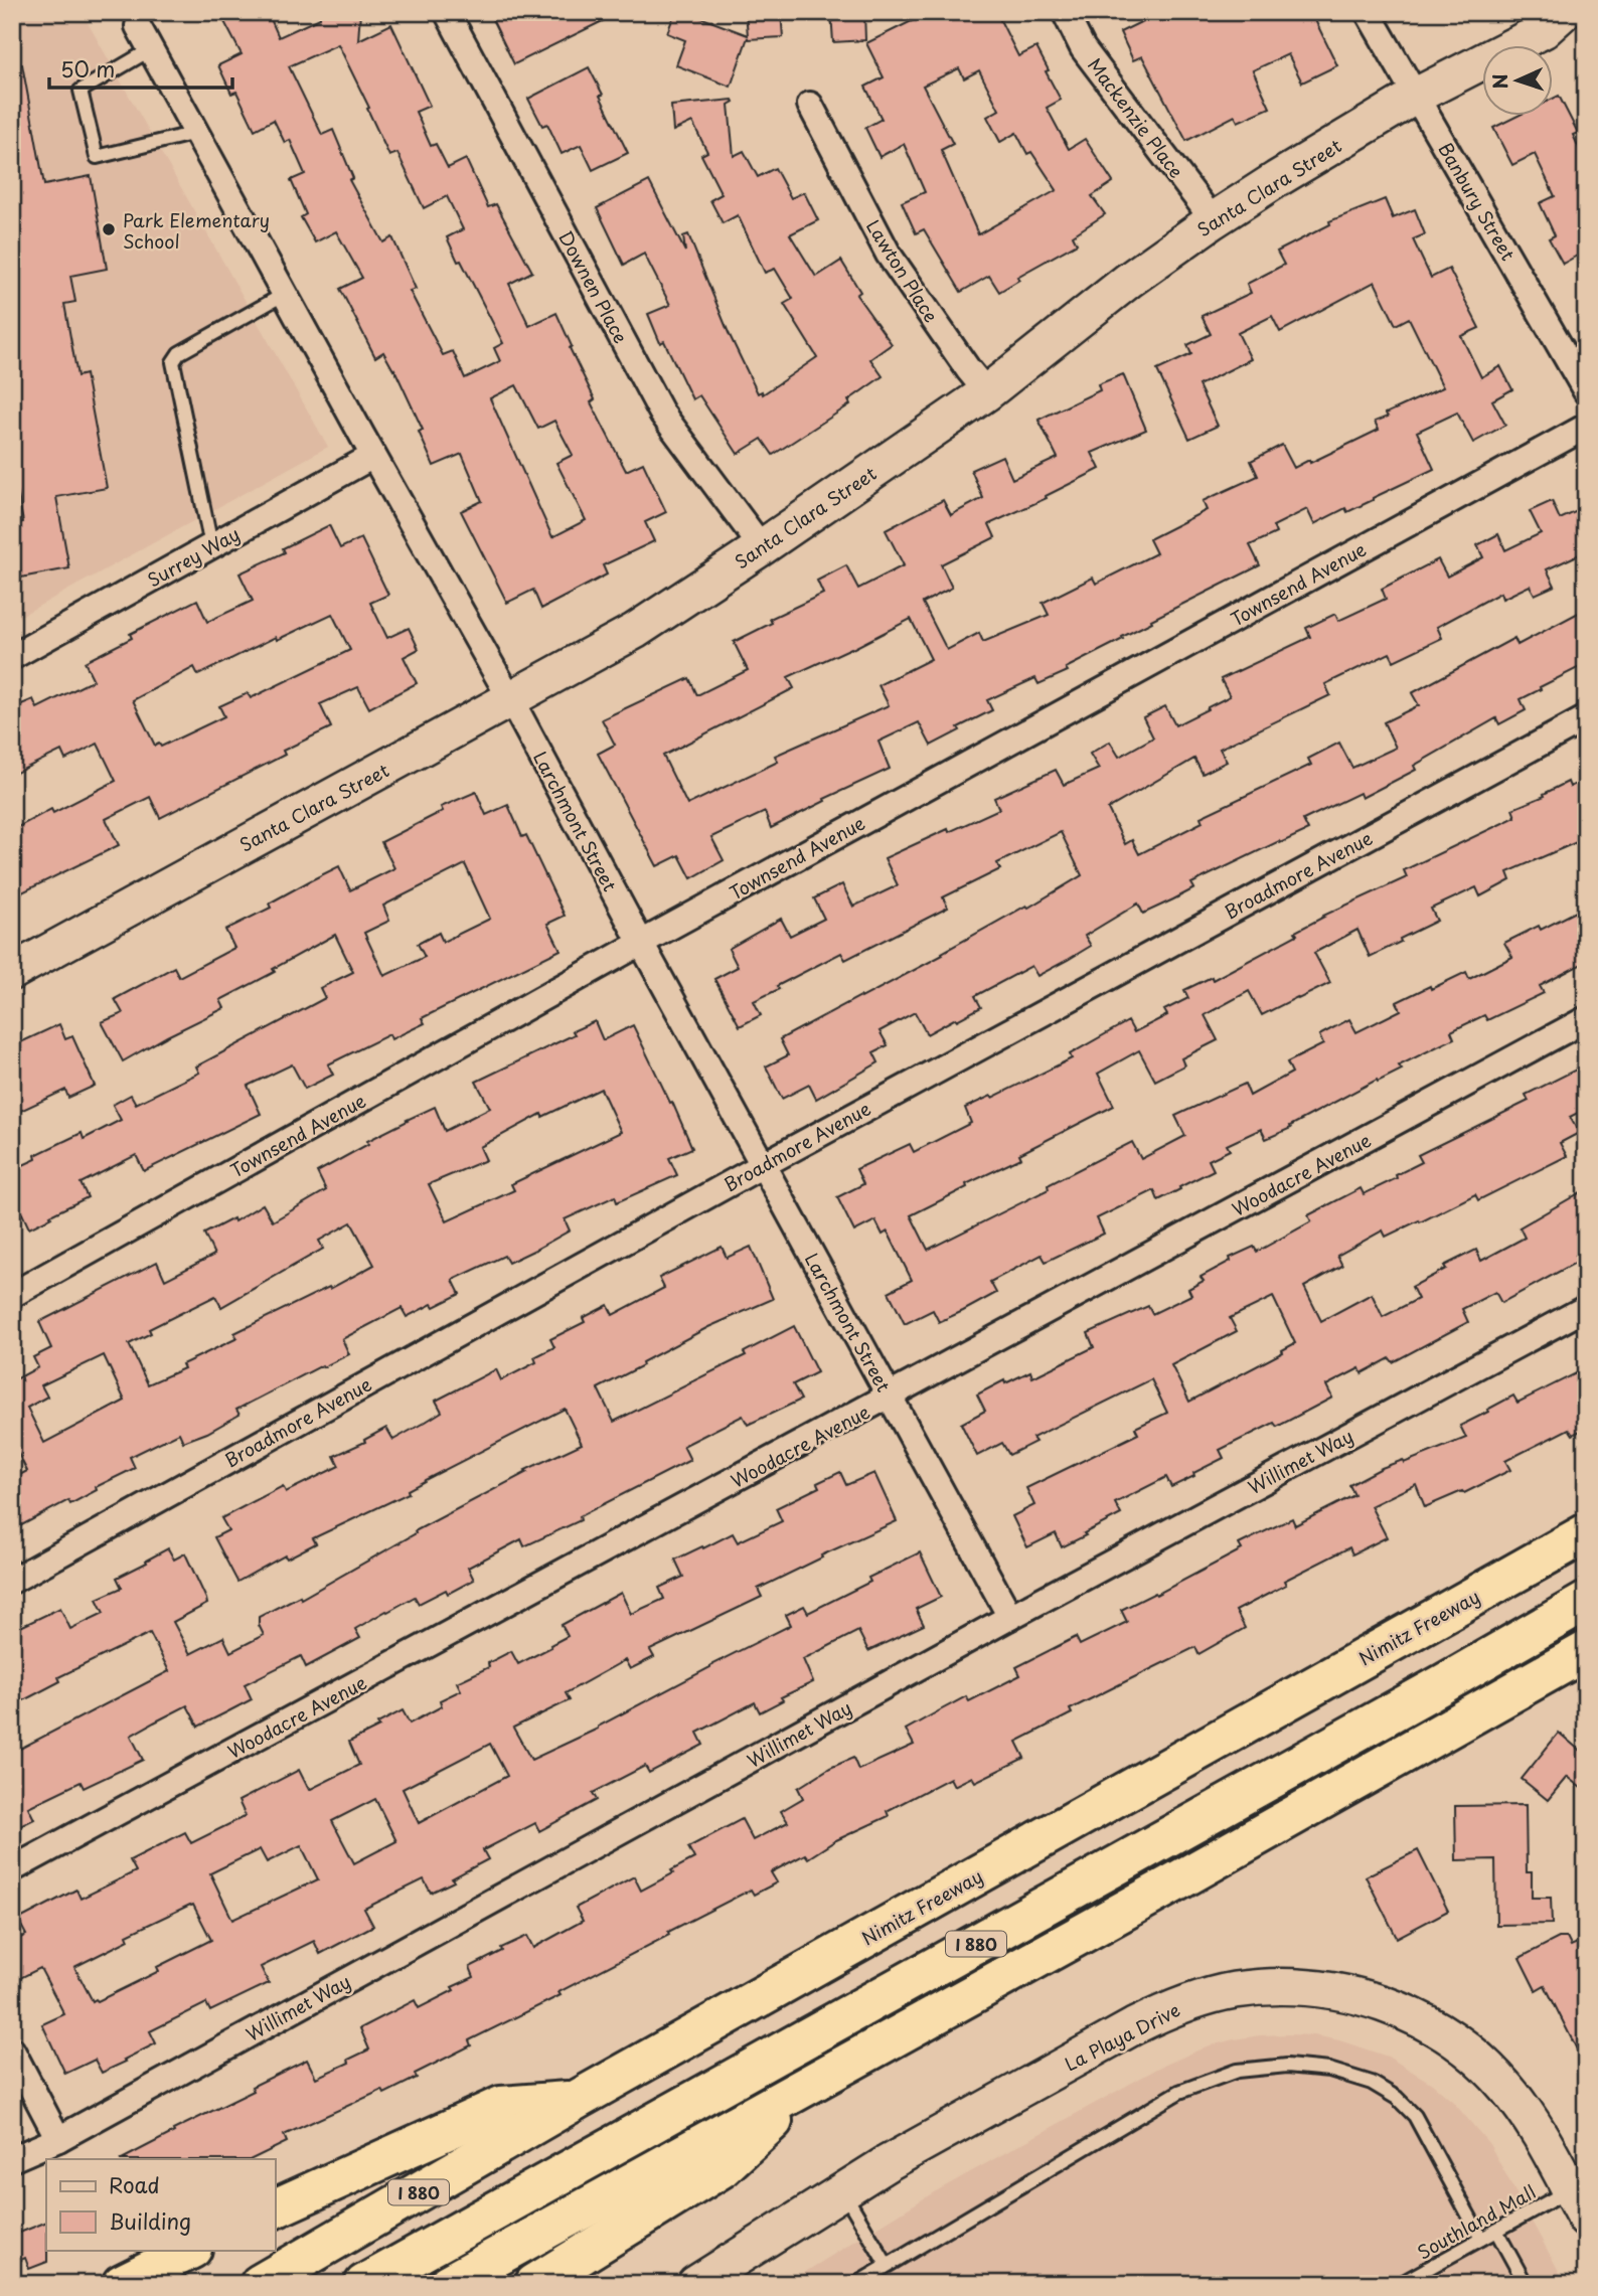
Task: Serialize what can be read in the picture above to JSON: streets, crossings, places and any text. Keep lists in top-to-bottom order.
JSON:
{
  "streets": {
    "highway": ["Nimitz Freeway", "I 880"],
    "main road": ["Santa Clara Street", "La Playa Drive"],
    "street": [
      "Mackenzie Place",
      "Banbury Street",
      "Lawton Place",
      "Downen Place",
      "Surrey Way",
      "Townsend Avenue",
      "Larchmont Street",
      "Broadmore Avenue",
      "Woodacre Avenue",
      "Willimet Way"
    ],
    "lane": ["Southland Mall"]
  },
  "crossings": [
    ["Mackenzie Place", "Santa Clara Street"],
    ["Santa Clara Street", "Banbury Street"],
    ["Santa Clara Street", "Lawton Place"],
    ["Santa Clara Street", "Downen Place"],
    ["Santa Clara Street", "Larchmont Street"],
    ["Surrey Way", "Larchmont Street"],
    ["Townsend Avenue", "Larchmont Street"],
    ["Larchmont Street", "Broadmore Avenue"],
    ["Larchmont Street", "Woodacre Avenue"],
    ["Larchmont Street", "Willimet Way"],
    ["Nimitz Freeway", "I 880"],
    ["La Playa Drive", "Southland Mall"]
  ],
  "places": ["Park Elementary School"],
  "legend": ["Road", "Building"],
  "scale_bar": "50 m",
  "north": "left"
}
